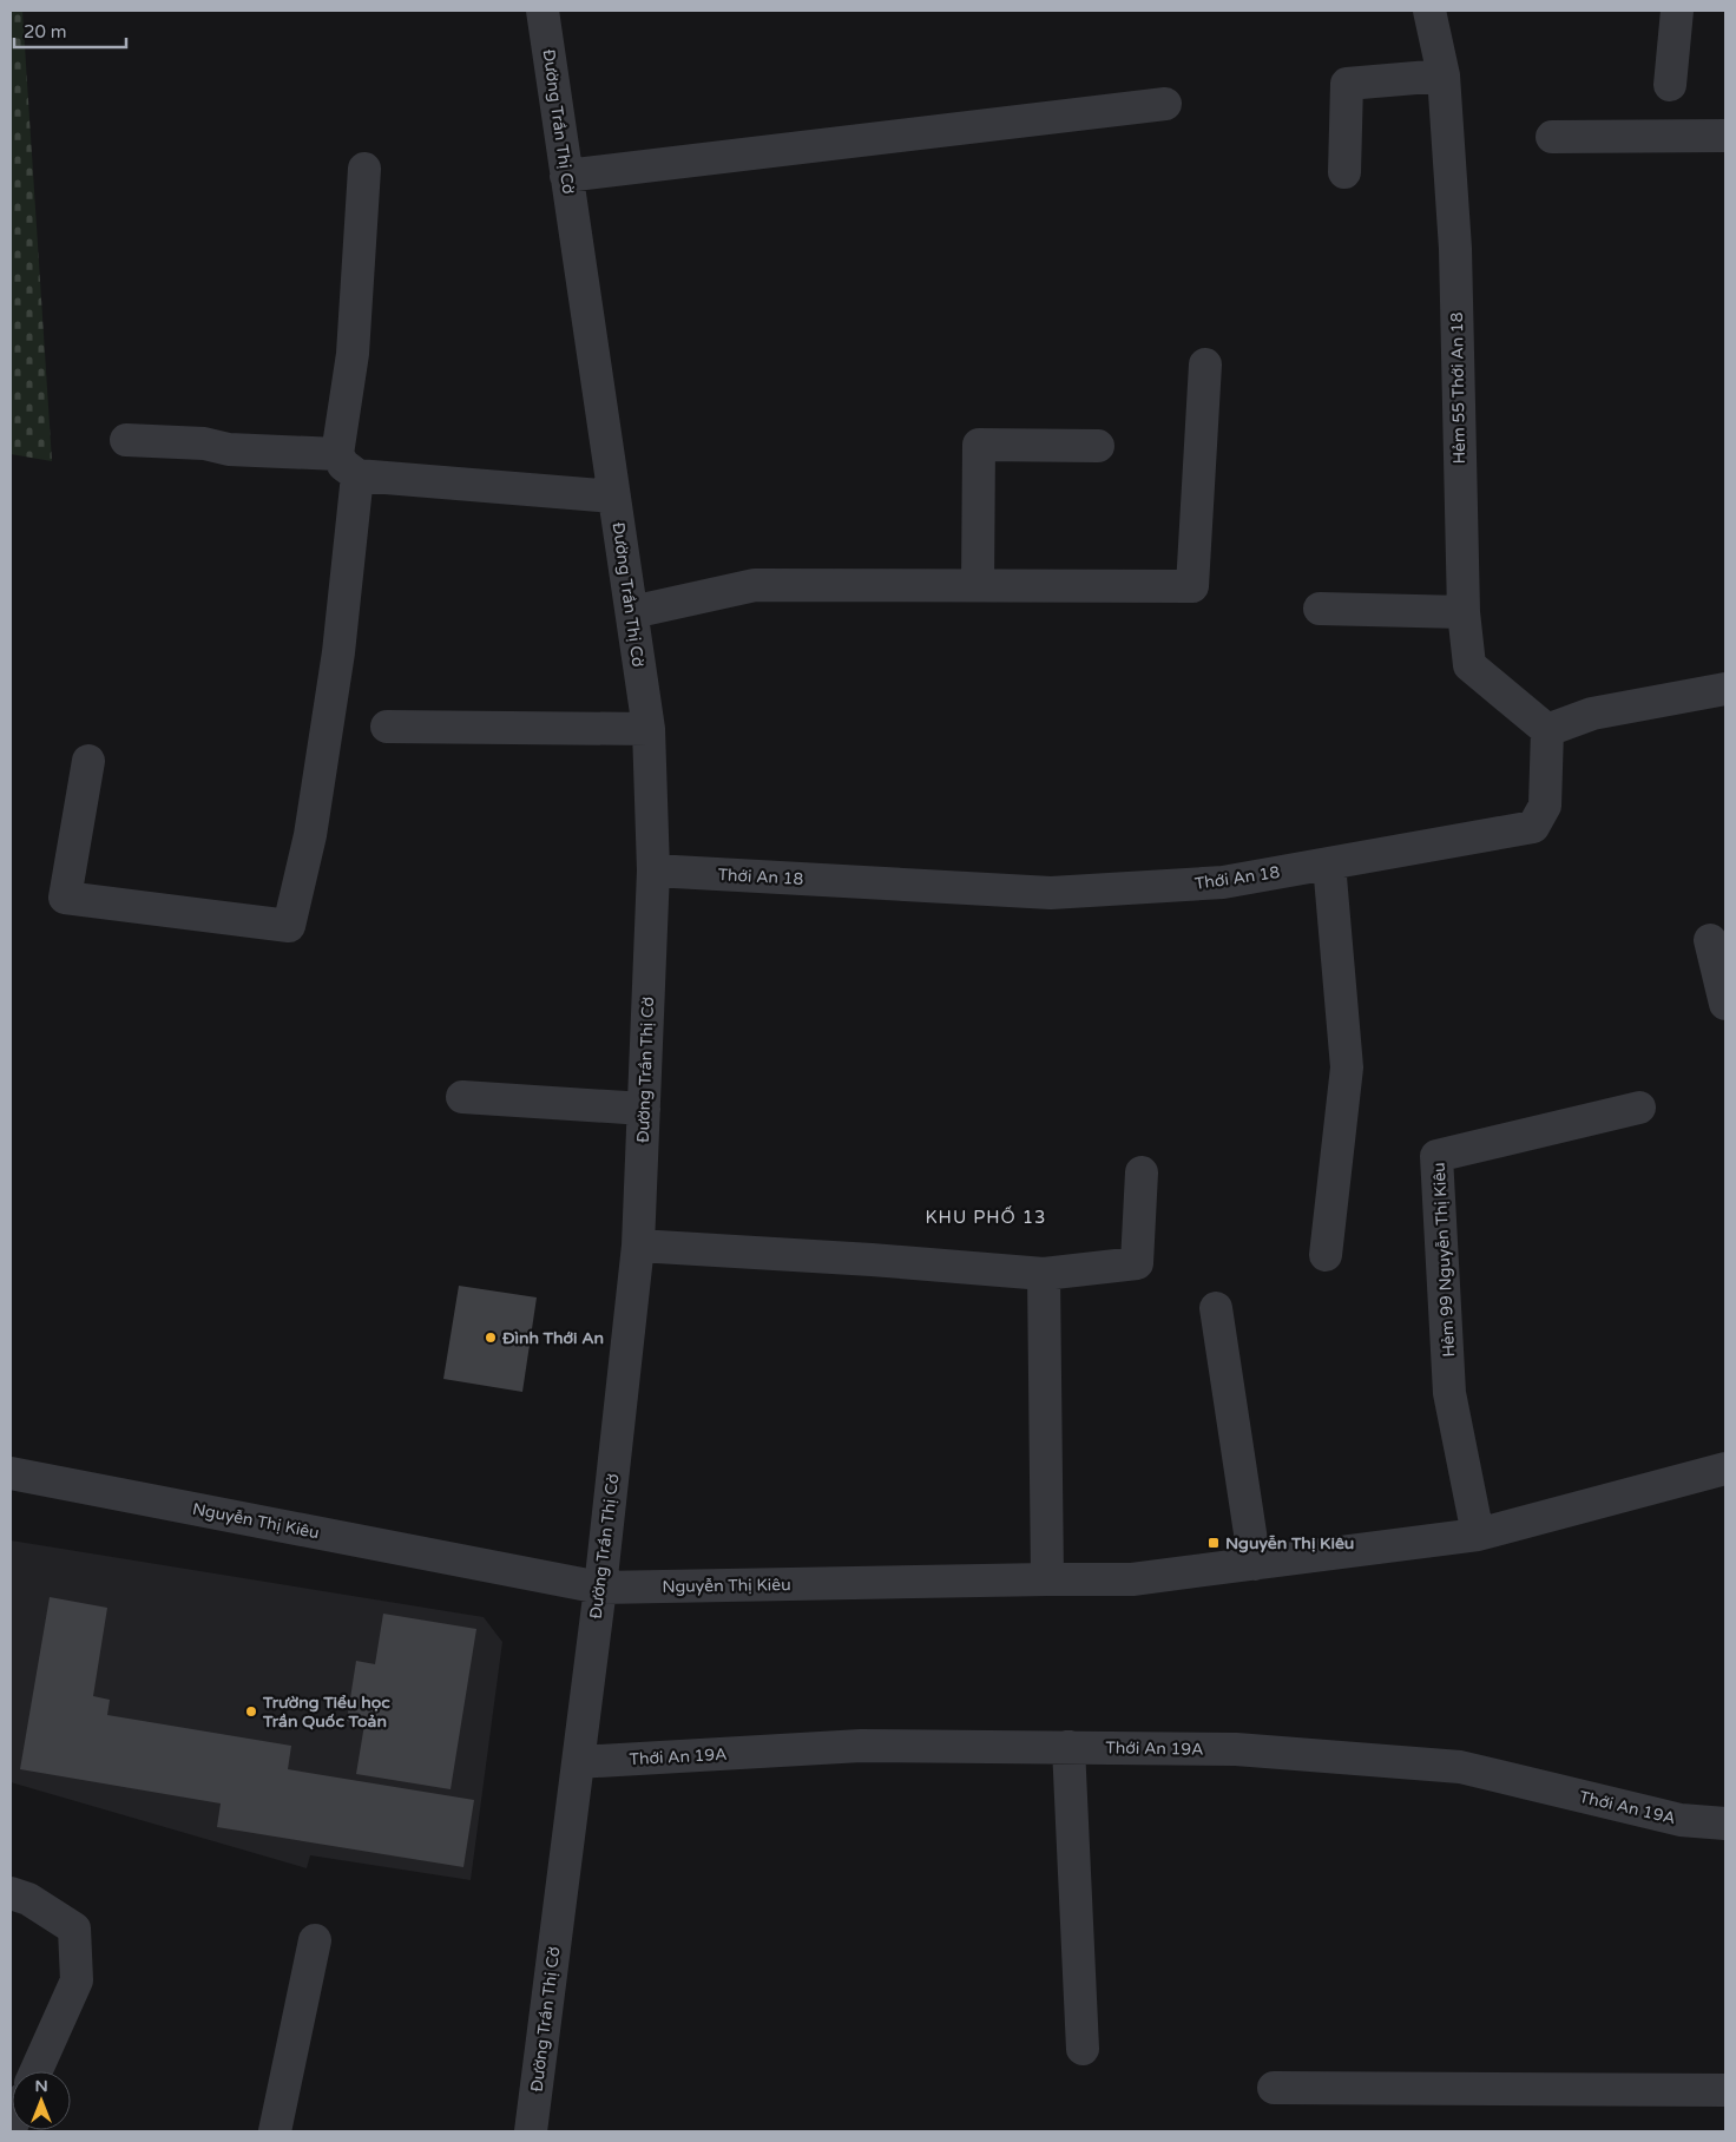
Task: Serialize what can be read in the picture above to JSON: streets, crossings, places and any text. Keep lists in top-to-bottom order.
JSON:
{
  "streets": {
    "street": [
      "Đường Trần Thị Cờ",
      "Hẻm 55 Thới An 18",
      "Thới An 18",
      "Hẻm 99 Nguyễn Thị Kiêu",
      "Nguyễn Thị Kiêu",
      "Thới An 19A"
    ]
  },
  "crossings": [
    ["Đường Trần Thị Cờ", "Thới An 18"],
    ["Đường Trần Thị Cờ", "Nguyễn Thị Kiêu"],
    ["Đường Trần Thị Cờ", "Thới An 19A"],
    ["Hẻm 55 Thới An 18", "Thới An 18"],
    ["Hẻm 99 Nguyễn Thị Kiêu", "Nguyễn Thị Kiêu"]
  ],
  "districts": ["KHU PHỐ 13"],
  "places": {
    "other": ["Đình Thới An", "Trường Tiểu học Trần Quốc Toản"],
    "transit": ["Nguyễn Thị Kiêu"]
  },
  "scale_bar": "20 m",
  "north": "top"
}
